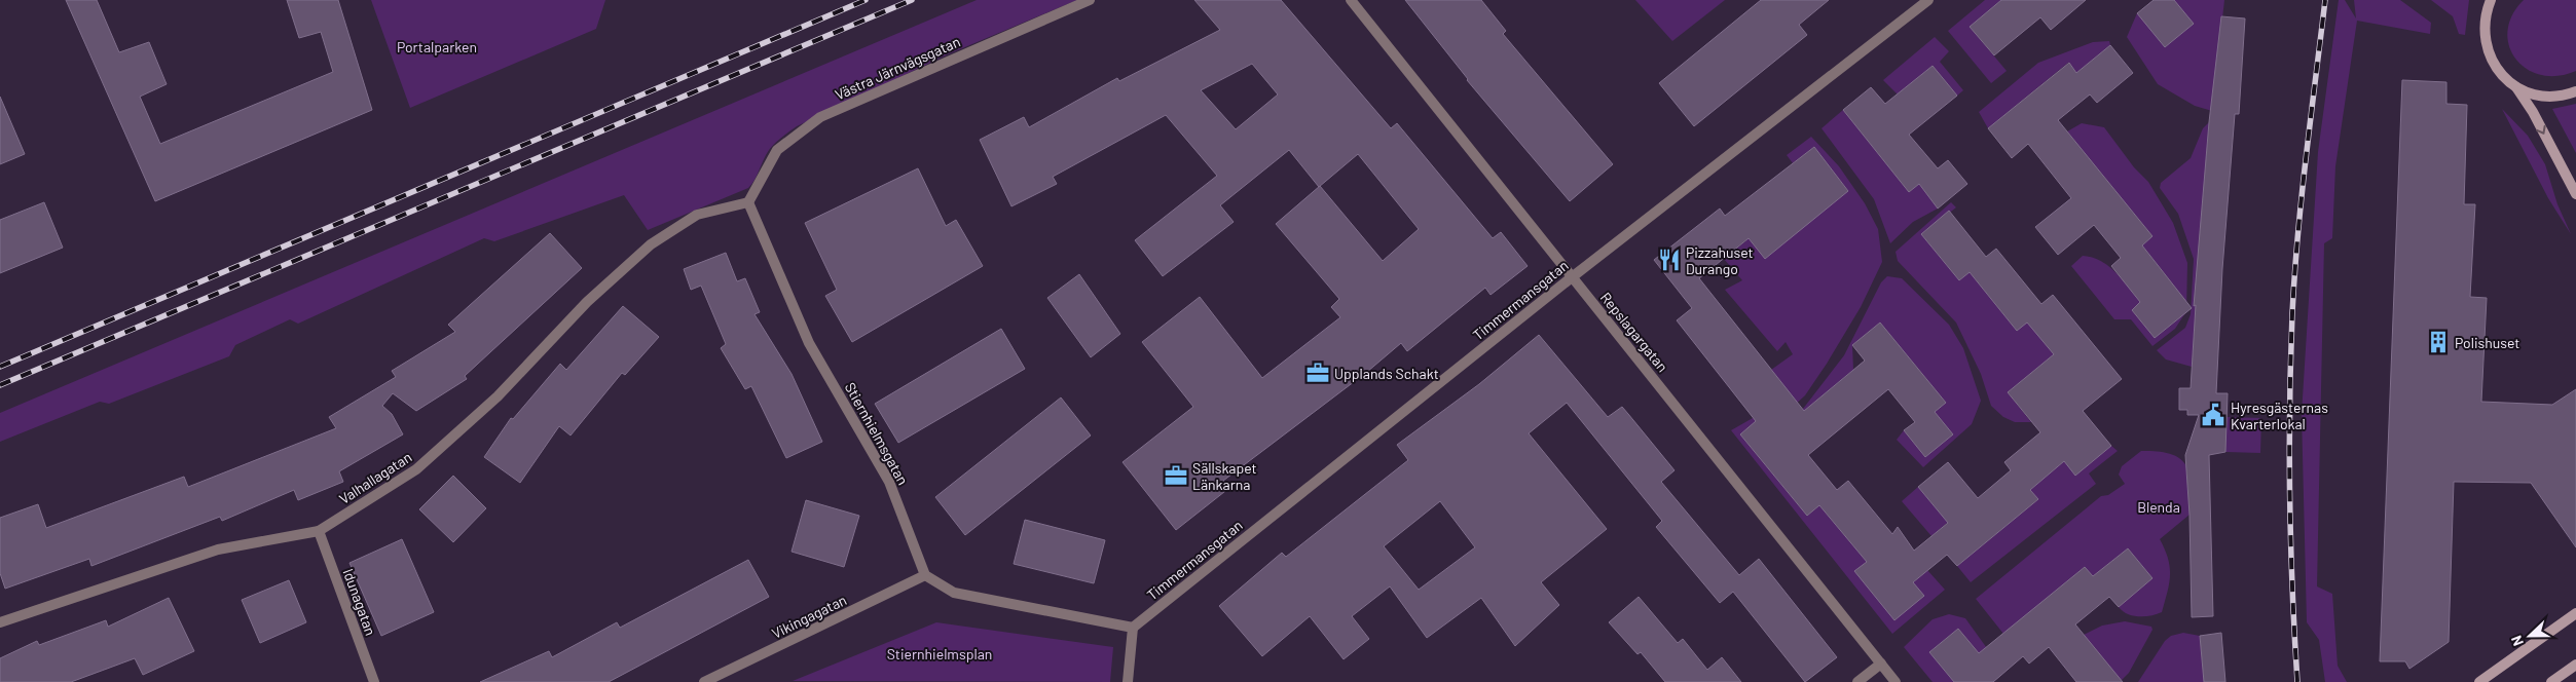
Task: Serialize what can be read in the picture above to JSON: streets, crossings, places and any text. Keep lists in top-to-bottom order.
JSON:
{
  "streets": {
    "street": [
      "Västra Järnvägsgatan",
      "Timmermansgatan",
      "Repslagargatan",
      "Stiernhielmsgatan",
      "Valhallagatan",
      "Idunagatan",
      "Vikingagatan"
    ]
  },
  "crossings": [
    ["Västra Järnvägsgatan", "Stiernhielmsgatan"],
    ["Västra Järnvägsgatan", "Valhallagatan"],
    ["Timmermansgatan", "Repslagargatan"],
    ["Stiernhielmsgatan", "Valhallagatan"],
    ["Stiernhielmsgatan", "Vikingagatan"],
    ["Valhallagatan", "Idunagatan"]
  ],
  "parks": ["Portalparken", "Blenda", "Stiernhielmsplan"],
  "places": {
    "restaurant": ["Pizzahuset Durango"],
    "building": ["Polishuset"],
    "office": ["Upplands Schakt", "Sällskapet Länkarna"],
    "public building": ["Hyresgästernas Kvarterlokal"]
  },
  "north": "left"
}
